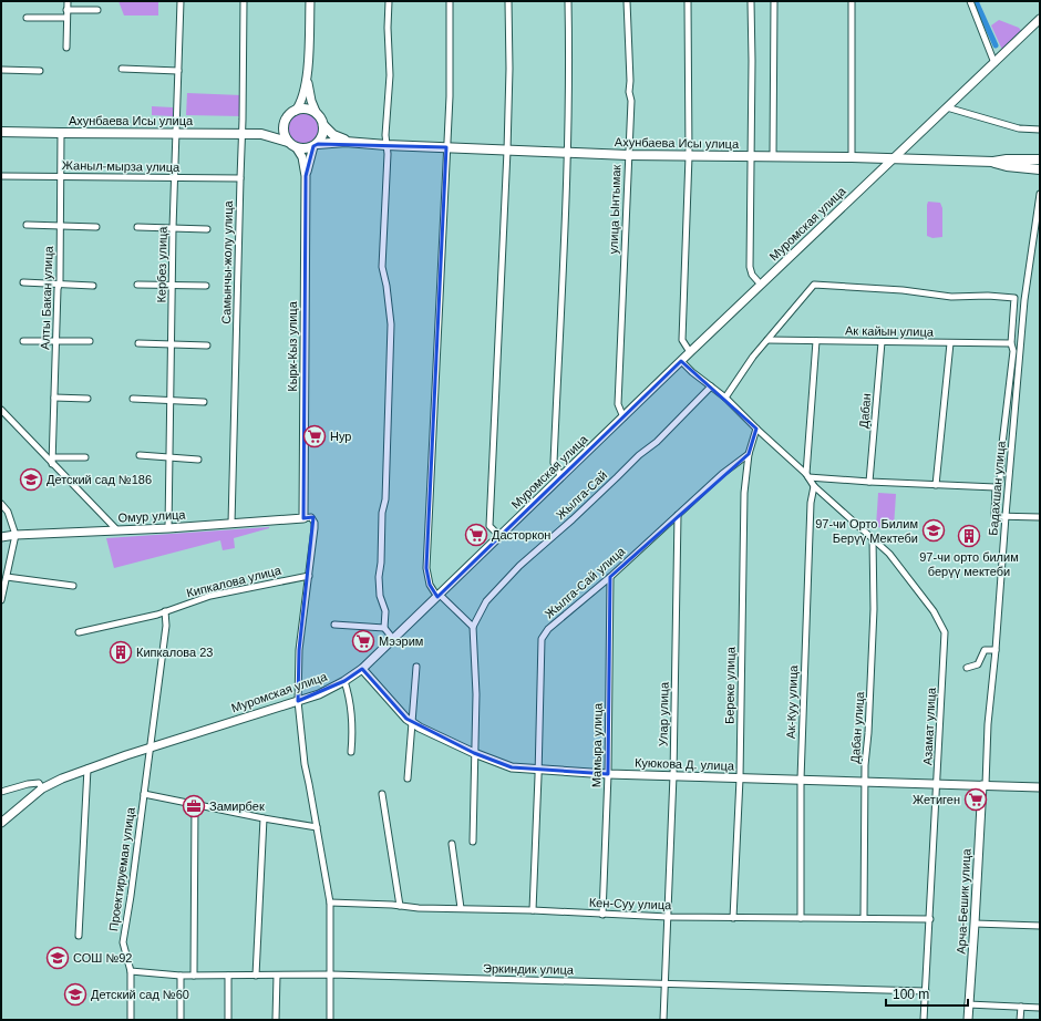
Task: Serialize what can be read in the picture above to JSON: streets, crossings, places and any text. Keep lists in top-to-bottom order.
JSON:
{
  "streets": {
    "main road": ["Ахунбаева Исы улица"],
    "street": [
      "Жаныл-мырза улица",
      "улица Ынтымак",
      "Муромская улица",
      "Самынчы-жолу улица",
      "Кербез улица",
      "Алты Бакан улица",
      "Ак кайын улица",
      "Кырк-Кыз улица",
      "Дабан",
      "Бадахшан улица",
      "Жылга-Сай",
      "Омур улица",
      "Кипкалова улица",
      "Жылга-Сай улица",
      "Береке улица",
      "Ак-Куу улица",
      "Улар улица",
      "Азамат улица",
      "Дабан улица",
      "Мамыра улица",
      "Куюкова Д. улица",
      "Проектируемая улица",
      "Арча-Бешик улица",
      "Кен-Суу улица",
      "Эркиндик улица"
    ]
  },
  "crossings": [
    ["Ахунбаева Исы улица", "улица Ынтымак"],
    ["Ахунбаева Исы улица", "Муромская улица"],
    ["Ахунбаева Исы улица", "Самынчы-жолу улица"],
    ["Ахунбаева Исы улица", "Кербез улица"],
    ["Ахунбаева Исы улица", "Алты Бакан улица"],
    ["Ахунбаева Исы улица", "Кырк-Кыз улица"],
    ["Жаныл-мырза улица", "Самынчы-жолу улица"],
    ["Жаныл-мырза улица", "Кербез улица"],
    ["Жаныл-мырза улица", "Алты Бакан улица"],
    ["улица Ынтымак", "Муромская улица"],
    ["Муромская улица", "Куюкова Д. улица"],
    ["Муромская улица", "Проектируемая улица"],
    ["Самынчы-жолу улица", "Омур улица"],
    ["Кербез улица", "Омур улица"],
    ["Ак кайын улица", "Дабан"],
    ["Кырк-Кыз улица", "Омур улица"],
    ["Бадахшан улица", "Куюкова Д. улица"],
    ["Бадахшан улица", "Арча-Бешик улица"],
    ["Жылга-Сай улица", "Береке улица"],
    ["Жылга-Сай улица", "Улар улица"],
    ["Жылга-Сай улица", "Мамыра улица"],
    ["Жылга-Сай улица", "Куюкова Д. улица"],
    ["Жылга-Сай улица", "Кен-Суу улица"],
    ["Береке улица", "Куюкова Д. улица"],
    ["Береке улица", "Кен-Суу улица"],
    ["Ак-Куу улица", "Азамат улица"],
    ["Ак-Куу улица", "Куюкова Д. улица"],
    ["Ак-Куу улица", "Кен-Суу улица"],
    ["Улар улица", "Куюкова Д. улица"],
    ["Улар улица", "Кен-Суу улица"],
    ["Улар улица", "Эркиндик улица"],
    ["Азамат улица", "Дабан улица"],
    ["Азамат улица", "Куюкова Д. улица"],
    ["Азамат улица", "Кен-Суу улица"],
    ["Азамат улица", "Эркиндик улица"],
    ["Дабан улица", "Куюкова Д. улица"],
    ["Дабан улица", "Кен-Суу улица"],
    ["Мамыра улица", "Куюкова Д. улица"],
    ["Мамыра улица", "Кен-Суу улица"],
    ["Куюкова Д. улица", "Арча-Бешик улица"],
    ["Проектируемая улица", "Эркиндик улица"]
  ],
  "places": {
    "supermarket": [
      "Нур",
      "Дасторкон",
      "Мээрим",
      "Жетиген"
    ],
    "school or university": [
      "Детский сад №186",
      "97-чи Орто Билим Берүү Мектеби",
      "СОШ №92",
      "Детский сад №60"
    ],
    "building": ["97-чи орто билим берүү мектеби", "Кипкалова 23"],
    "office": ["Замирбек"]
  },
  "scale_bar": "100 m"
}
